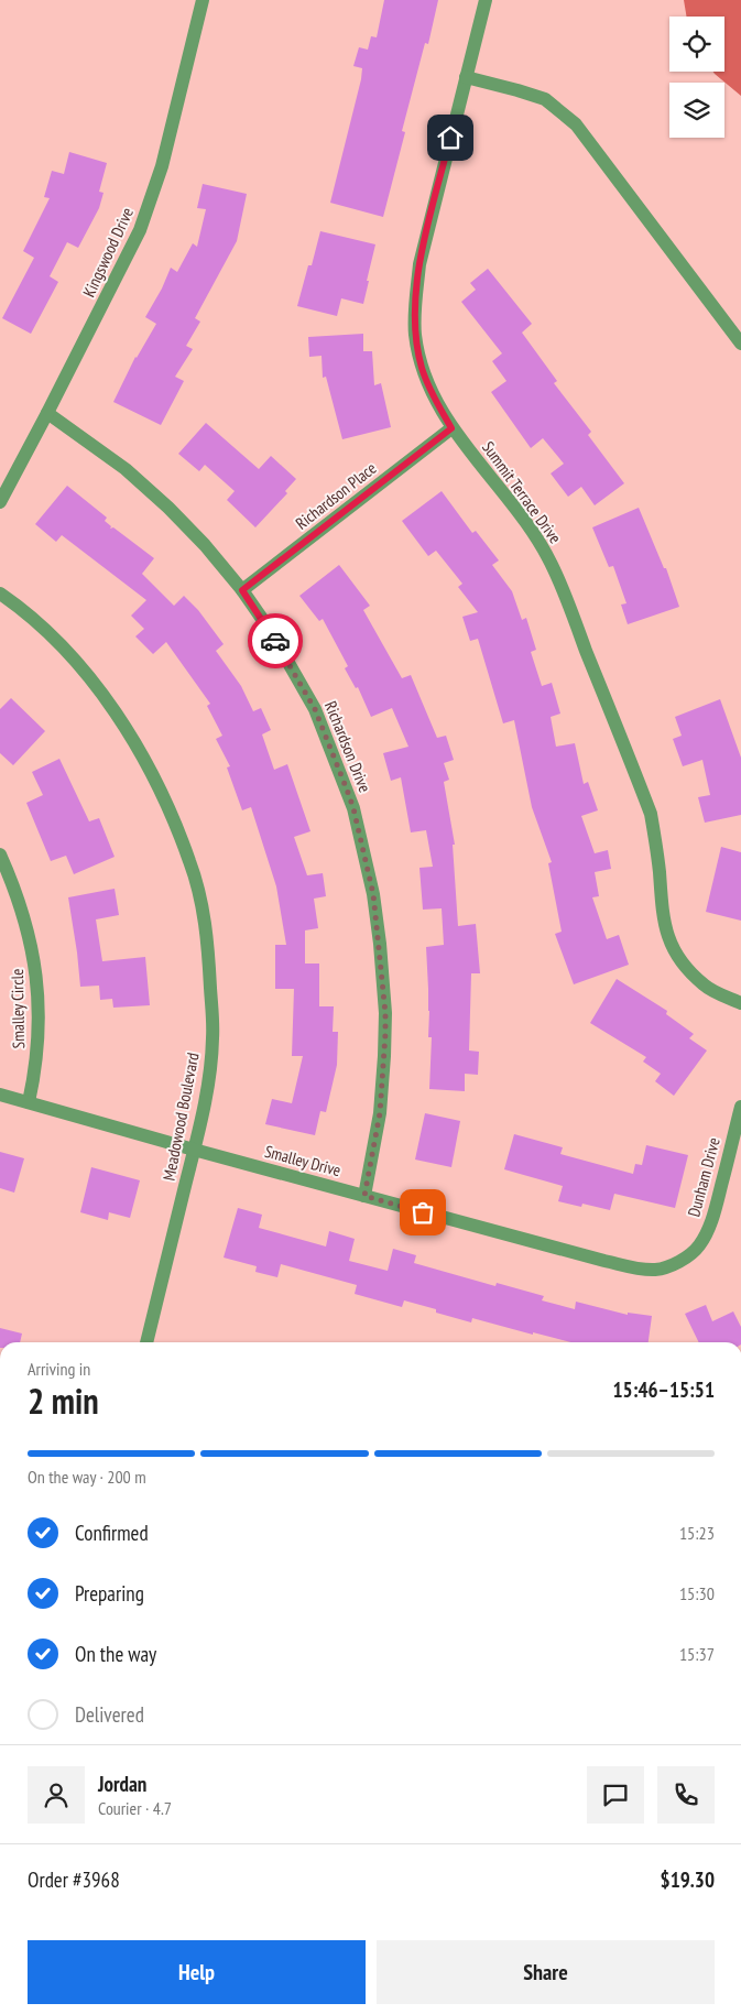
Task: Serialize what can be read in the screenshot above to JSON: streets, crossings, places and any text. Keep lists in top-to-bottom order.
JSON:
{
  "streets": {
    "street": [
      "Kingswood Drive",
      "Summit Terrace Drive",
      "Richardson Place",
      "Richardson Drive",
      "Smalley Circle",
      "Meadowood Boulevard",
      "Smalley Drive",
      "Dunham Drive"
    ]
  },
  "crossings": [
    ["Kingswood Drive", "Richardson Drive"],
    ["Summit Terrace Drive", "Richardson Place"],
    ["Richardson Place", "Richardson Drive"],
    ["Richardson Drive", "Smalley Drive"],
    ["Smalley Circle", "Smalley Drive"],
    ["Meadowood Boulevard", "Smalley Drive"],
    ["Smalley Drive", "Dunham Drive"]
  ],
  "page": {
    "heading": ["2 min", "Arriving in", "15:46–15:51"],
    "panel": [
      "Jordan",
      "Courier · 4.7",
      "Order #3968",
      "$19.30"
    ],
    "bar": "On the way · 200 m",
    "list": [
      ["Confirmed", "15:23"],
      ["Preparing", "15:30"],
      ["On the way", "15:37"],
      "Delivered"
    ],
    "buttons": ["Help", "Share"]
  }
}
